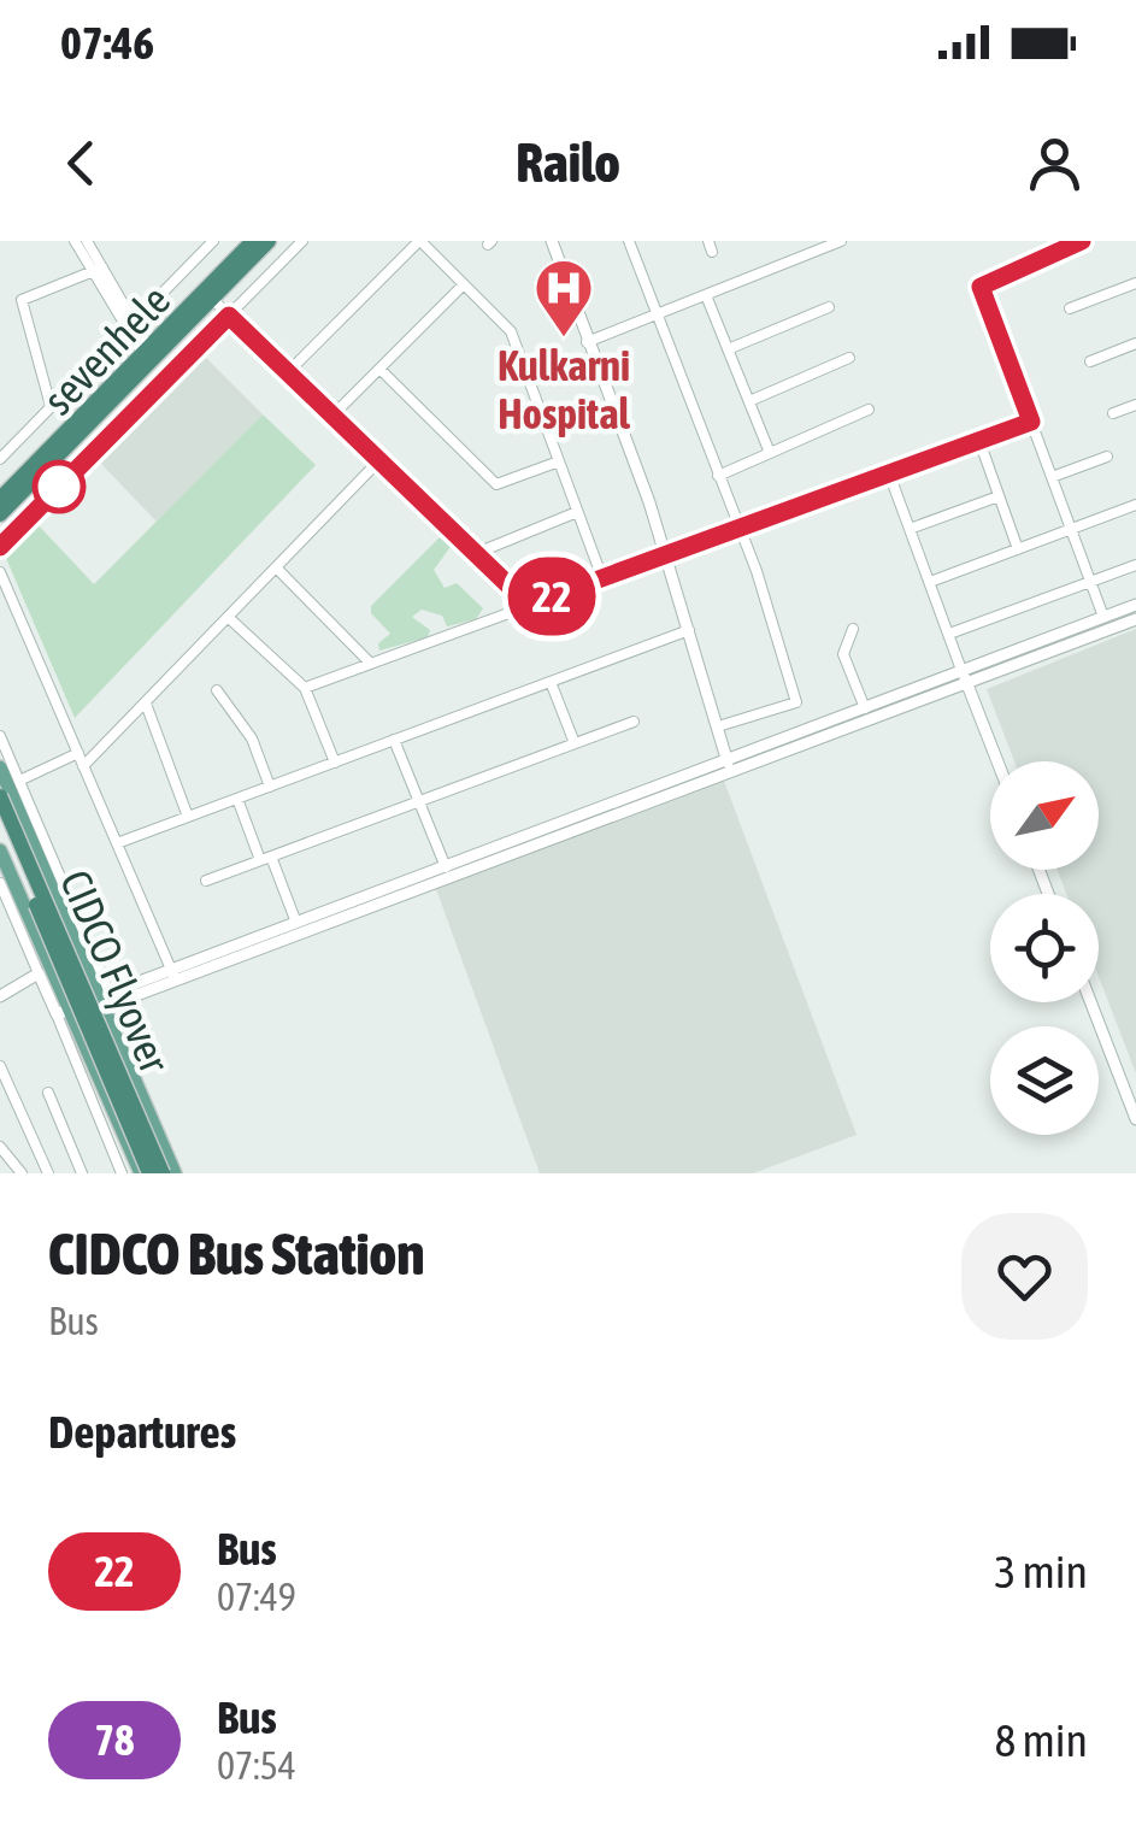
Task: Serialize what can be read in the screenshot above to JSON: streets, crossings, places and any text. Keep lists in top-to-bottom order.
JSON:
{
  "streets": {
    "highway": ["CIDCO Flyover"],
    "street": ["sevenhele"]
  },
  "places": {
    "hospital": ["Kulkarni Hospital"]
  },
  "lines": ["bus line 22"],
  "north": "top right",
  "page": {
    "status": "07:46",
    "header": "Railo",
    "on_map": "22",
    "heading": [
      ["CIDCO Bus Station", "Bus"],
      "Departures"
    ],
    "list": [
      {
        "mark": "22",
        "name": "Bus",
        "note": "07:49",
        "value": "3 min"
      },
      {
        "mark": "78",
        "name": "Bus",
        "note": "07:54",
        "value": "8 min"
      }
    ]
  }
}
